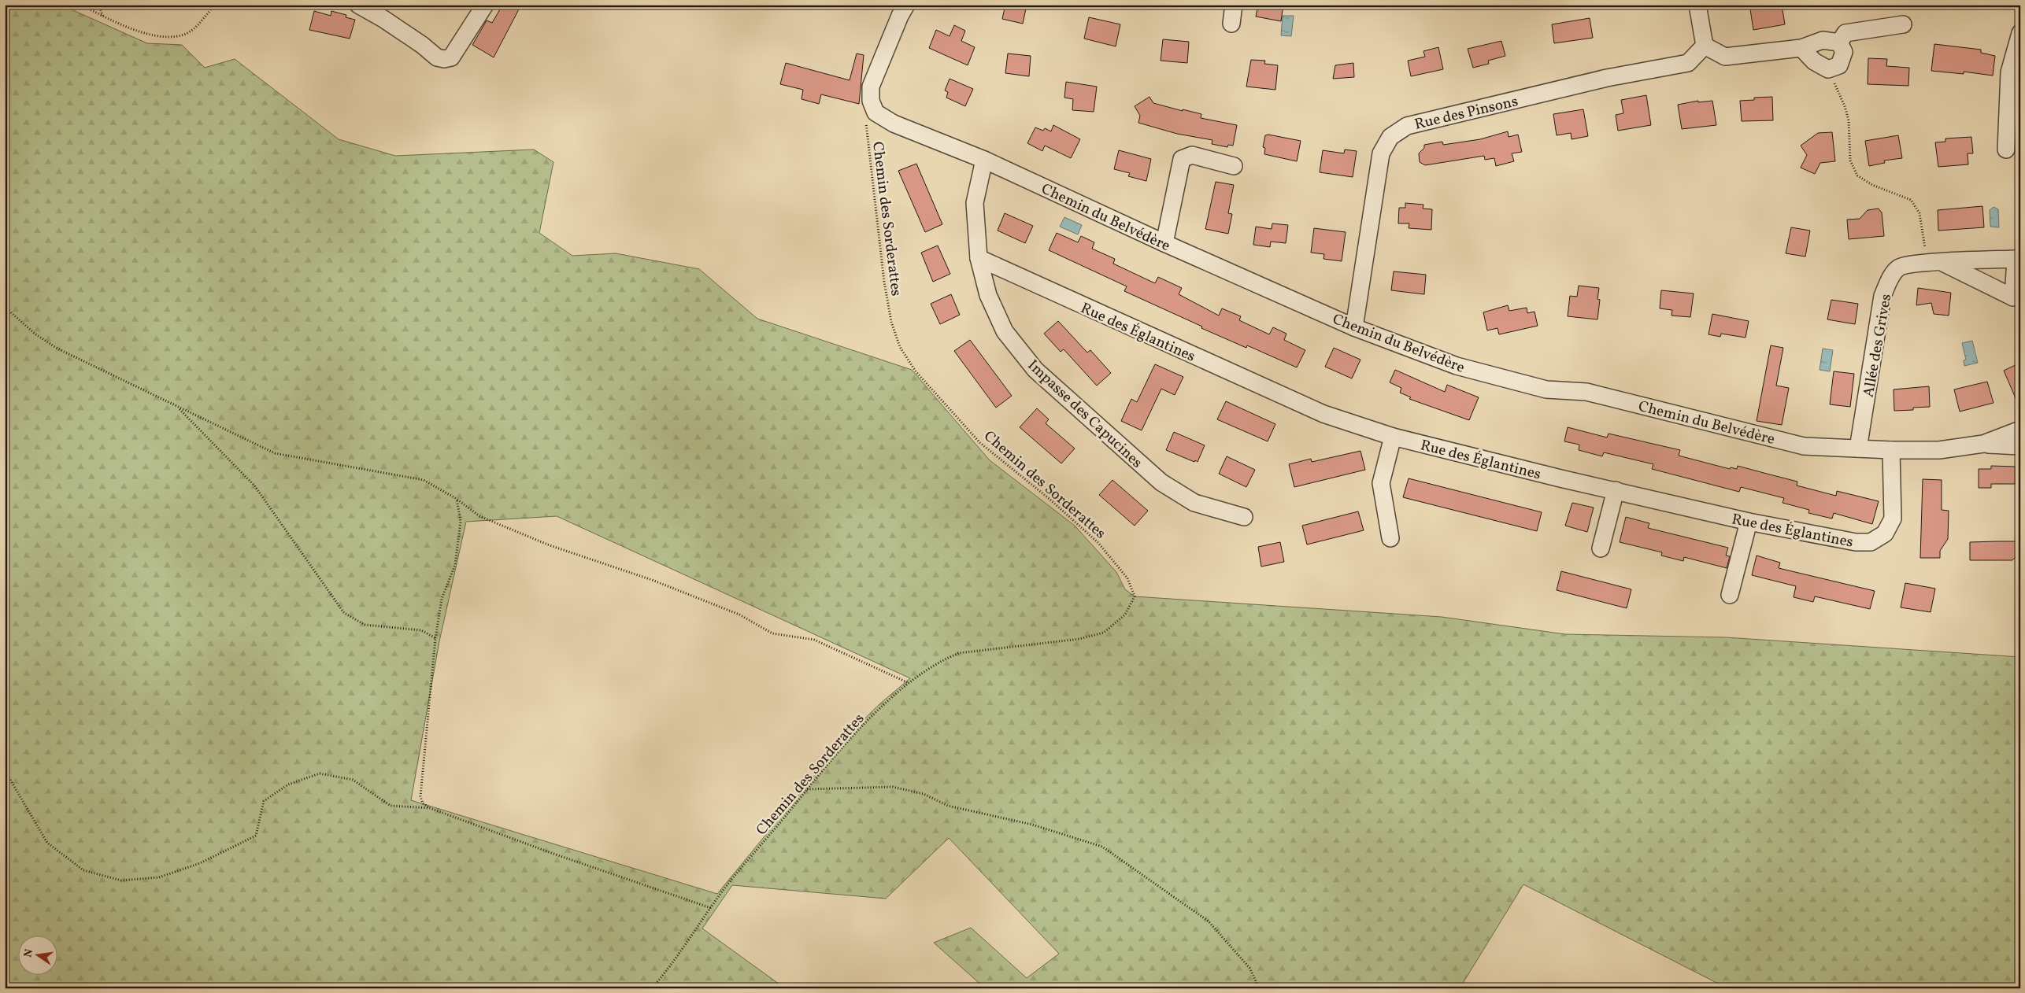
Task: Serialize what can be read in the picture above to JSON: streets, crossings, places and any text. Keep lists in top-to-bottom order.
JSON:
{
  "streets": {
    "street": [
      "Rue des Pinsons",
      "Chemin du Belvédère",
      "Rue des Églantines",
      "Allée des Grives",
      "Impasse des Capucines"
    ],
    "path": ["Chemin des Sorderattes"]
  },
  "crossings": [
    ["Rue des Pinsons", "Chemin du Belvédère"],
    ["Chemin du Belvédère", "Chemin des Sorderattes"],
    ["Chemin du Belvédère", "Rue des Églantines"],
    ["Chemin du Belvédère", "Allée des Grives"],
    ["Rue des Églantines", "Impasse des Capucines"]
  ],
  "north": "left"
}
